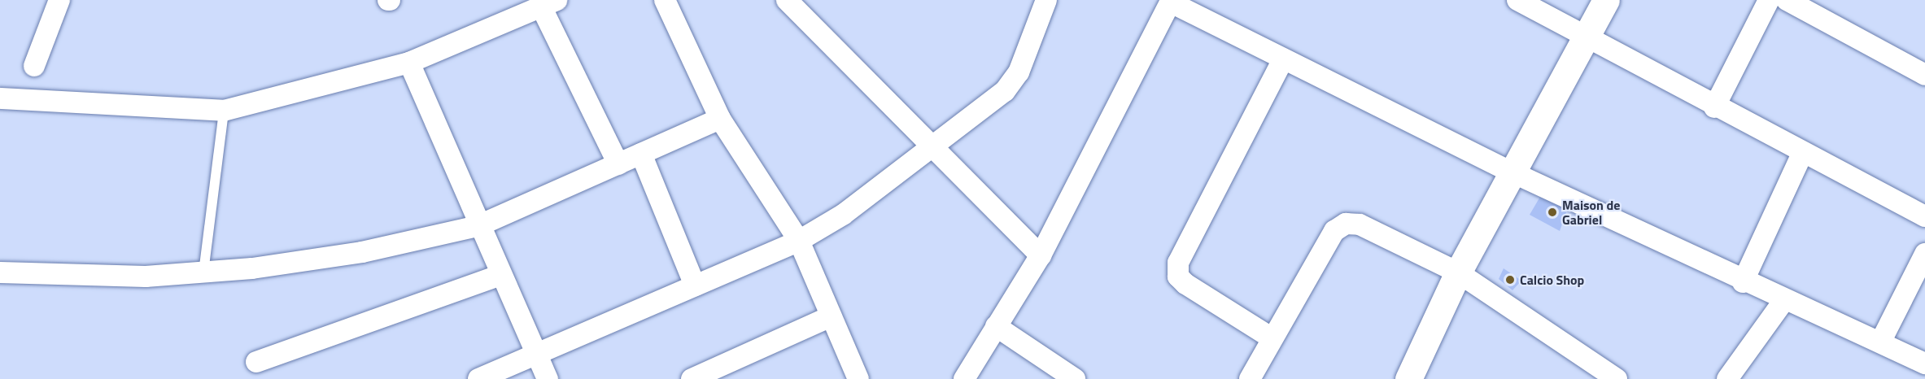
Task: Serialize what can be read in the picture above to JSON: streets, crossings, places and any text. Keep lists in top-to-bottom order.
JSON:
{
  "places": ["Maison de Gabriel", "Calcio Shop"]
}
